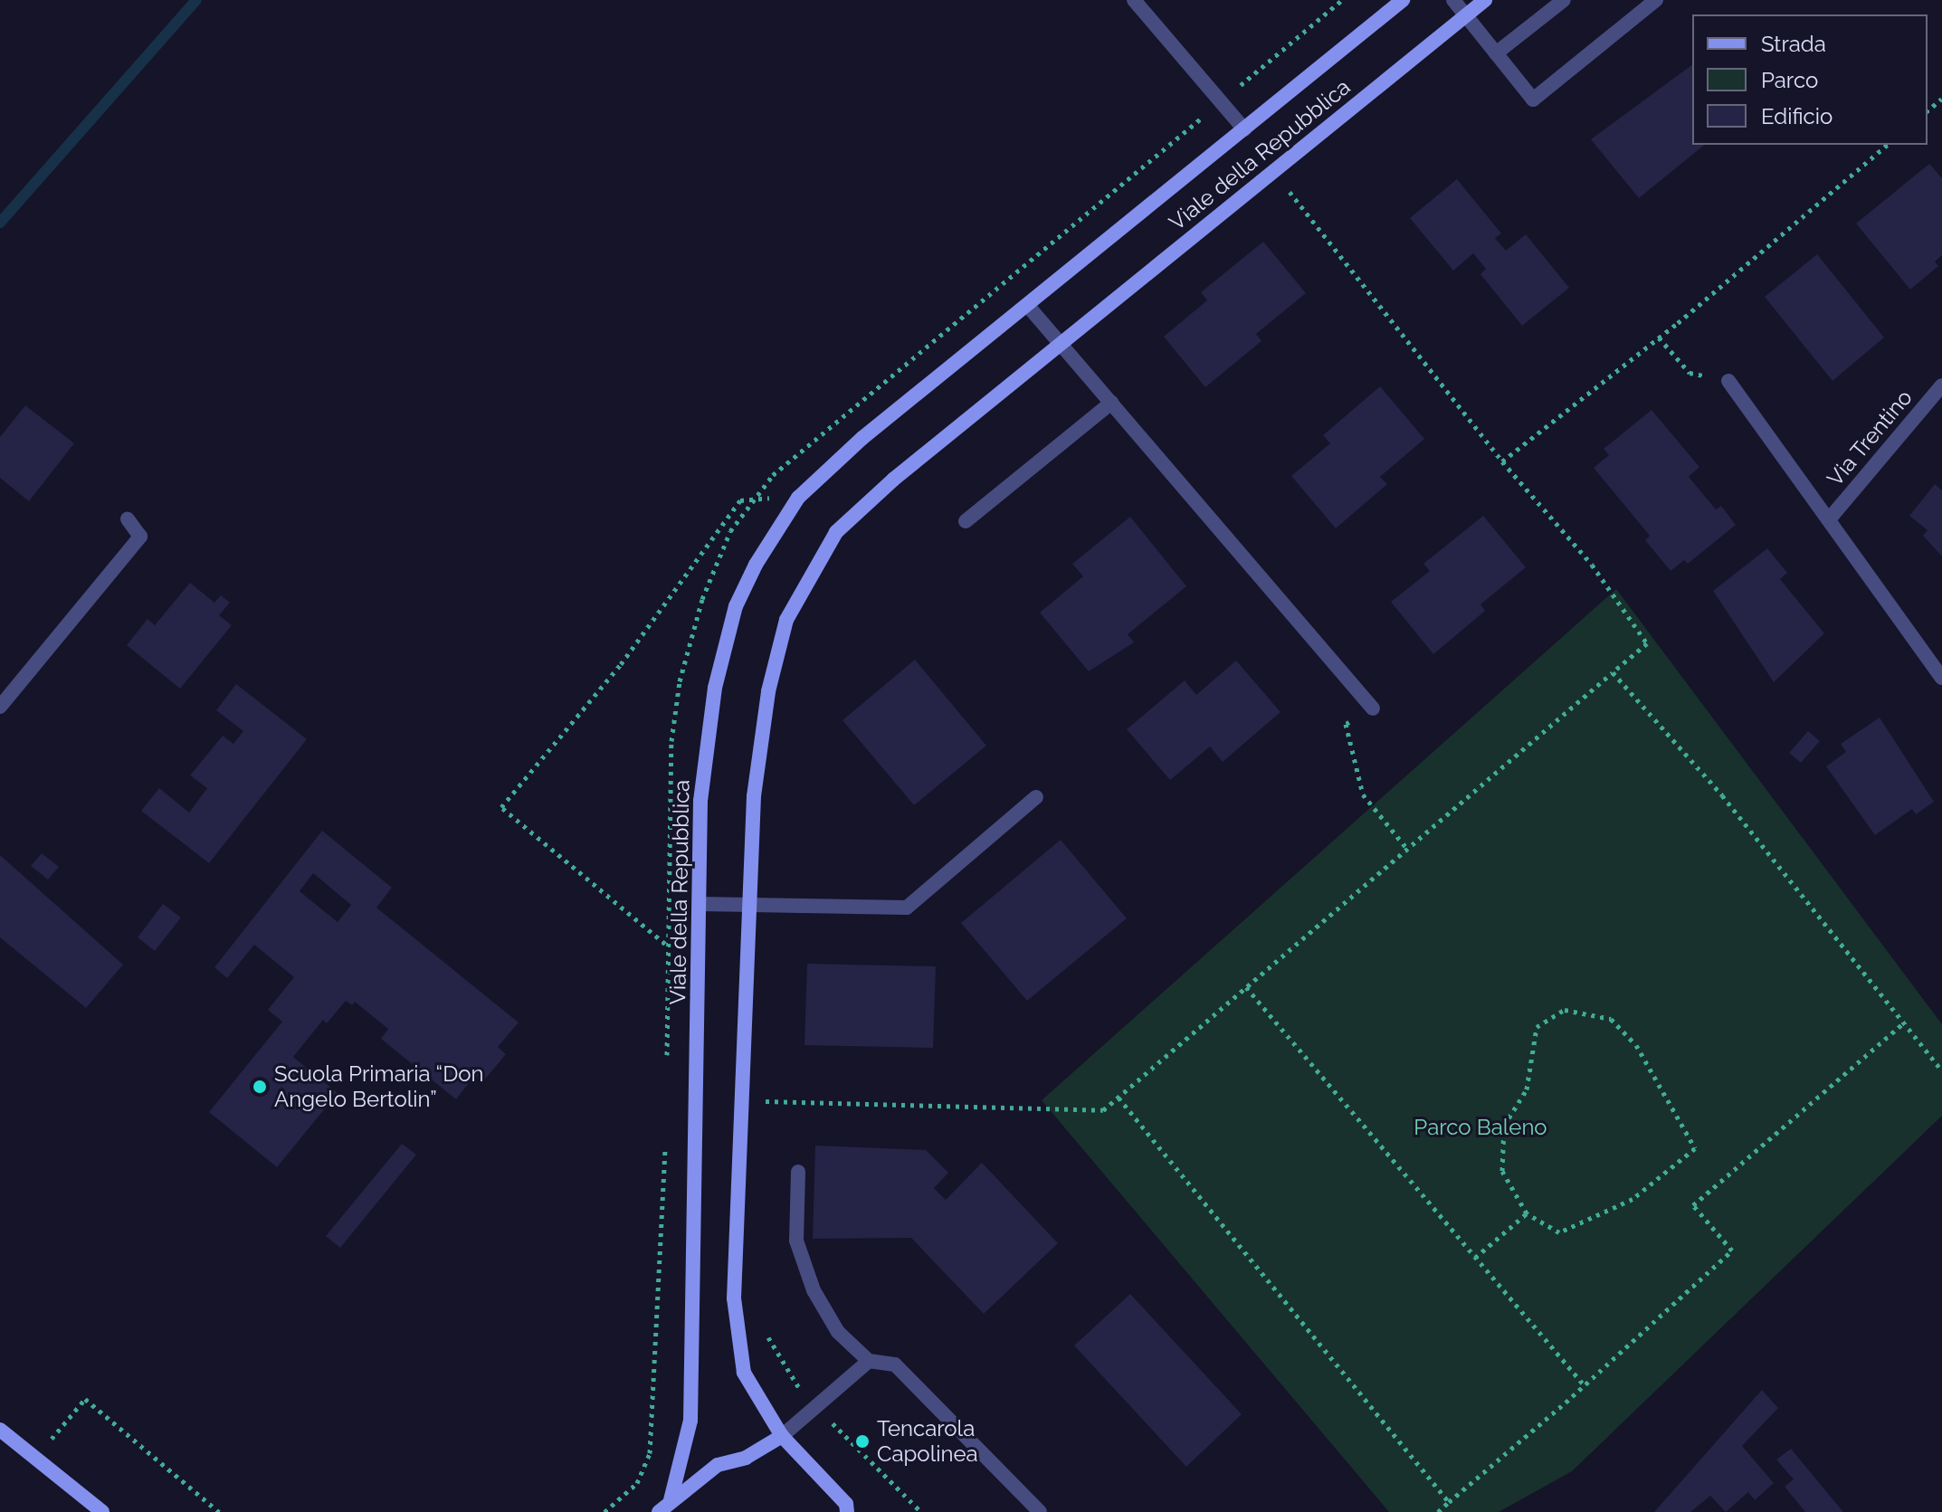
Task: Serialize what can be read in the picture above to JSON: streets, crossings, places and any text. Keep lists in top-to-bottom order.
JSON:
{
  "streets": {
    "street": ["Viale della Repubblica", "Via Trentino"]
  },
  "parks": ["Parco Baleno"],
  "places": ["Scuola Primaria “Don Angelo Bertolin”", "Tencarola Capolinea"],
  "legend": ["Strada", "Parco", "Edificio"]
}
